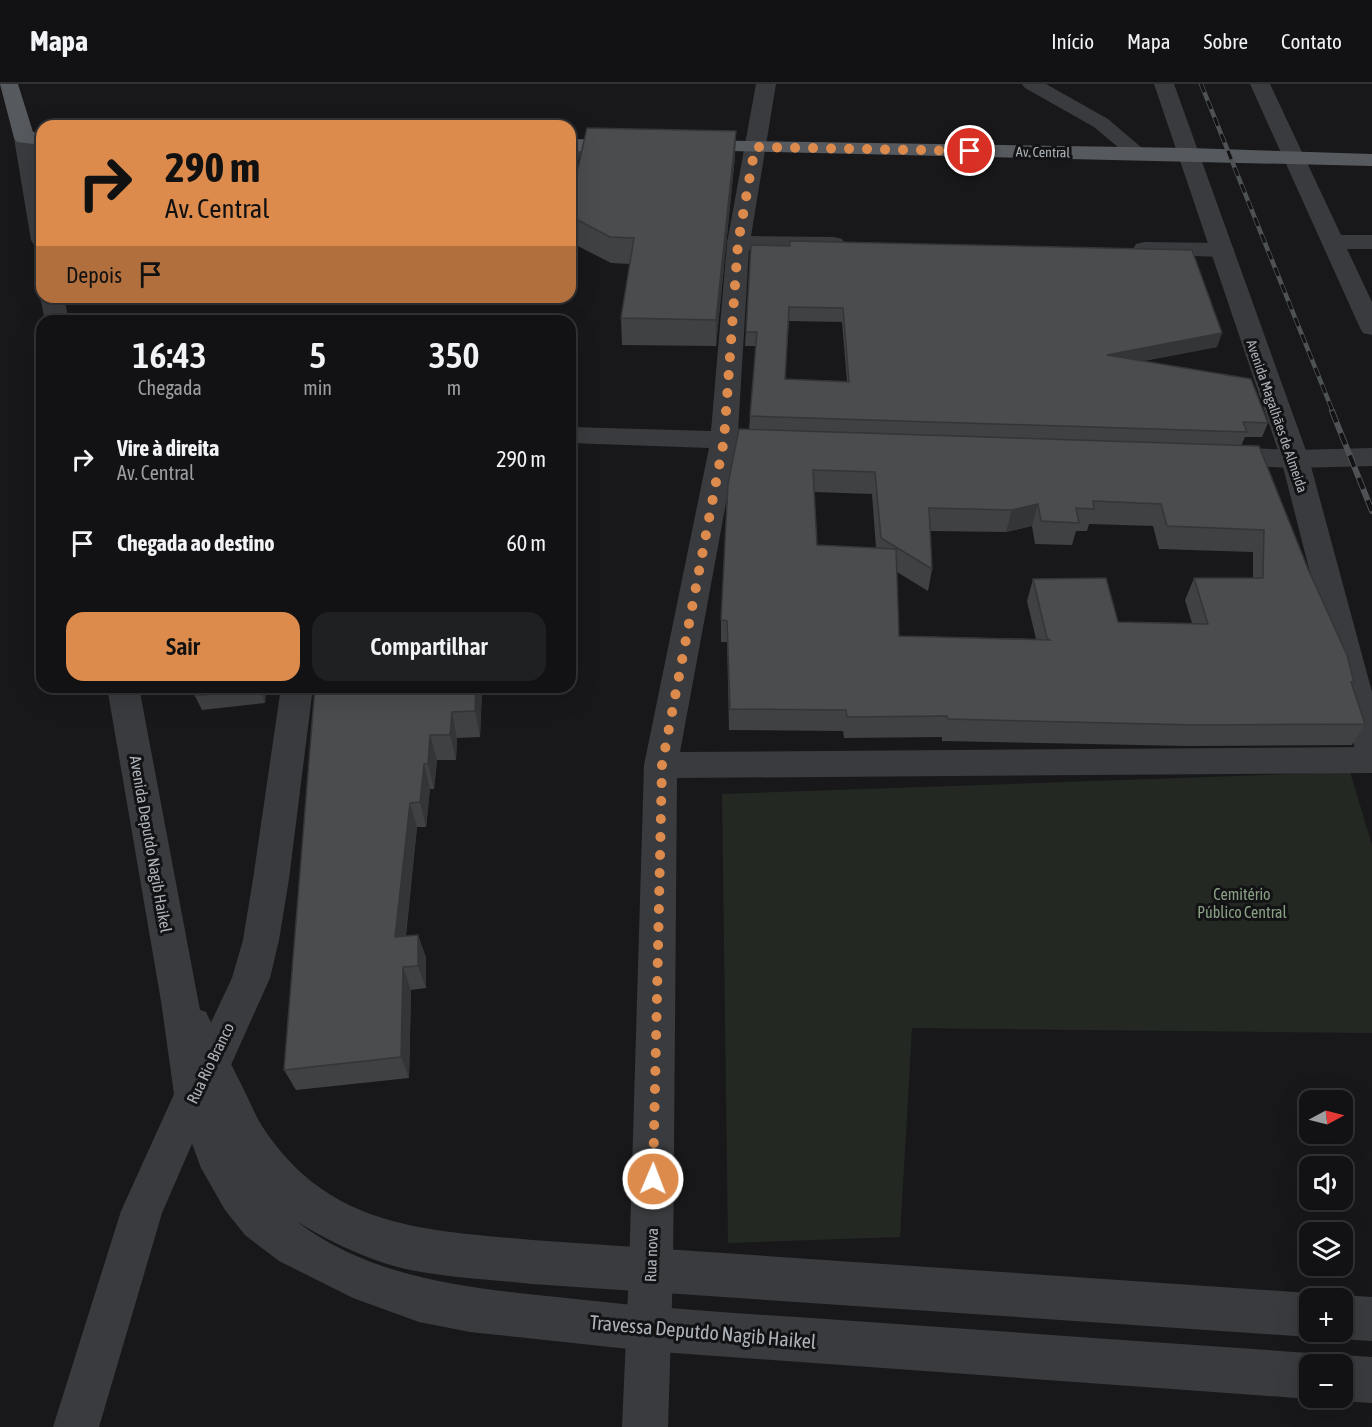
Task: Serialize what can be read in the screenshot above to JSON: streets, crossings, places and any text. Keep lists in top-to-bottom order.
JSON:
{
  "streets": {
    "main road": ["Av. Central"],
    "street": [
      "Avenida Magalhães de Almeida",
      "Avenida Deputdo Nagib Haikel",
      "Rua Rio Branco",
      "Rua nova",
      "Travessa Deputdo Nagib Haikel"
    ]
  },
  "crossings": [
    ["Av. Central", "Avenida Magalhães de Almeida"],
    ["Av. Central", "Rua nova"],
    ["Avenida Deputdo Nagib Haikel", "Rua Rio Branco"],
    ["Avenida Deputdo Nagib Haikel", "Travessa Deputdo Nagib Haikel"],
    ["Rua Rio Branco", "Travessa Deputdo Nagib Haikel"],
    ["Rua nova", "Travessa Deputdo Nagib Haikel"]
  ],
  "parks": ["Cemitério Público Central"],
  "north": "right",
  "page": {
    "header": "Mapa",
    "nav": [
      "Início",
      "Mapa",
      "Sobre",
      "Contato"
    ],
    "turn": ["290 m", "Av. Central"],
    "then": "Depois",
    "eta": [
      "16:43",
      "Chegada",
      "5",
      "min",
      "350",
      "m"
    ],
    "list": [
      {
        "name": "Vire à direita",
        "note": "Av. Central",
        "value": "290 m"
      },
      {
        "name": "Chegada ao destino",
        "value": "60 m"
      }
    ],
    "buttons": ["Sair", "Compartilhar"],
    "map_buttons": ["+", "−"]
  }
}
